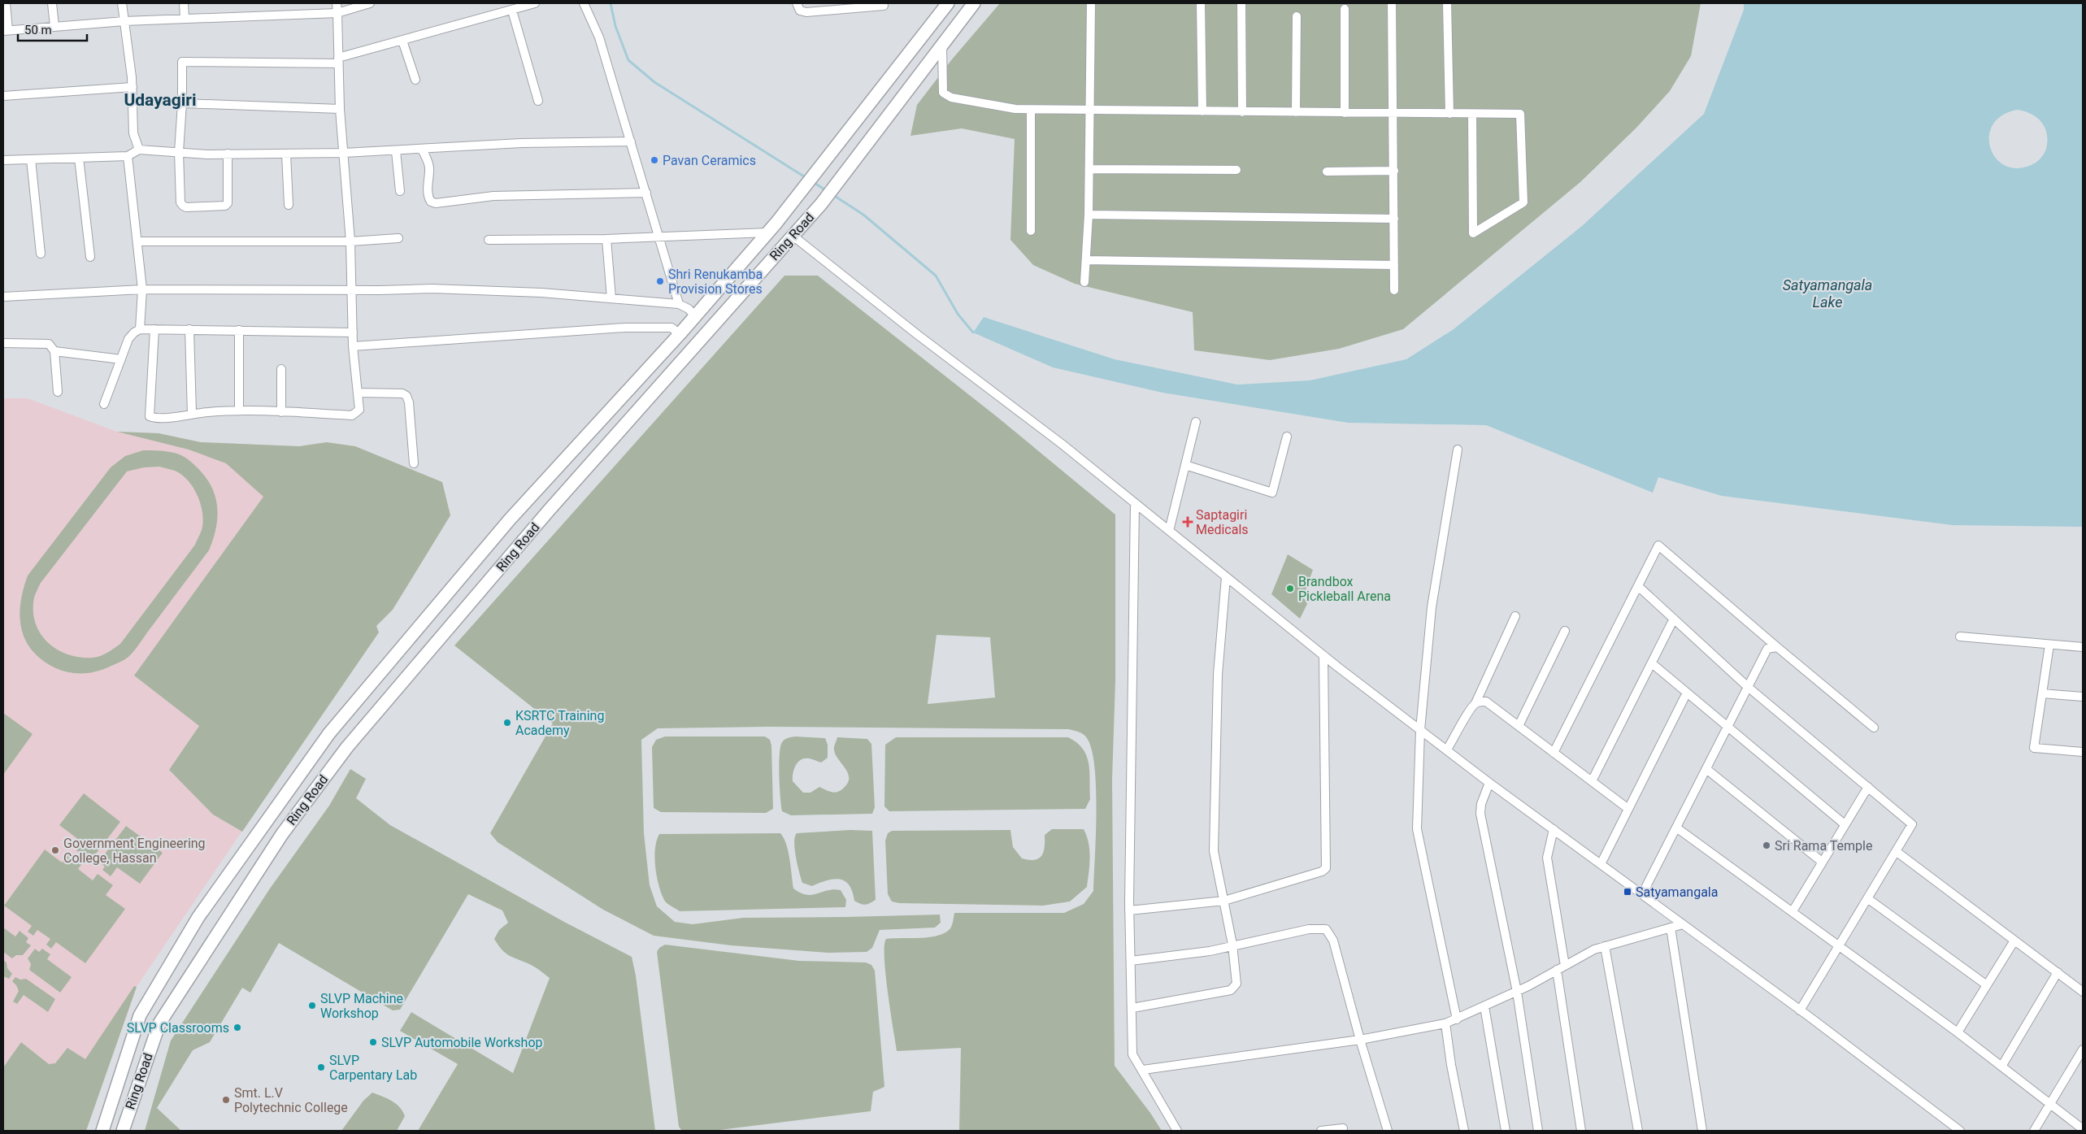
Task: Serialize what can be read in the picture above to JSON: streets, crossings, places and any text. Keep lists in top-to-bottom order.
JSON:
{
  "streets": {
    "main road": ["Ring Road"]
  },
  "districts": ["Udayagiri"],
  "water": ["Satyamangala Lake"],
  "places": {
    "other": [
      "Pavan Ceramics",
      "Shri Renukamba Provision Stores",
      "Brandbox Pickleball Arena",
      "KSRTC Training Academy",
      "Sri Rama Temple",
      "Government Engineering College, Hassan",
      "SLVP Machine Workshop",
      "SLVP Classrooms",
      "SLVP Automobile Workshop",
      "SLVP Carpentary Lab",
      "Smt. L.V Polytechnic College"
    ],
    "health": ["Saptagiri Medicals"],
    "transit": ["Satyamangala"]
  },
  "scale_bar": "50 m"
}
